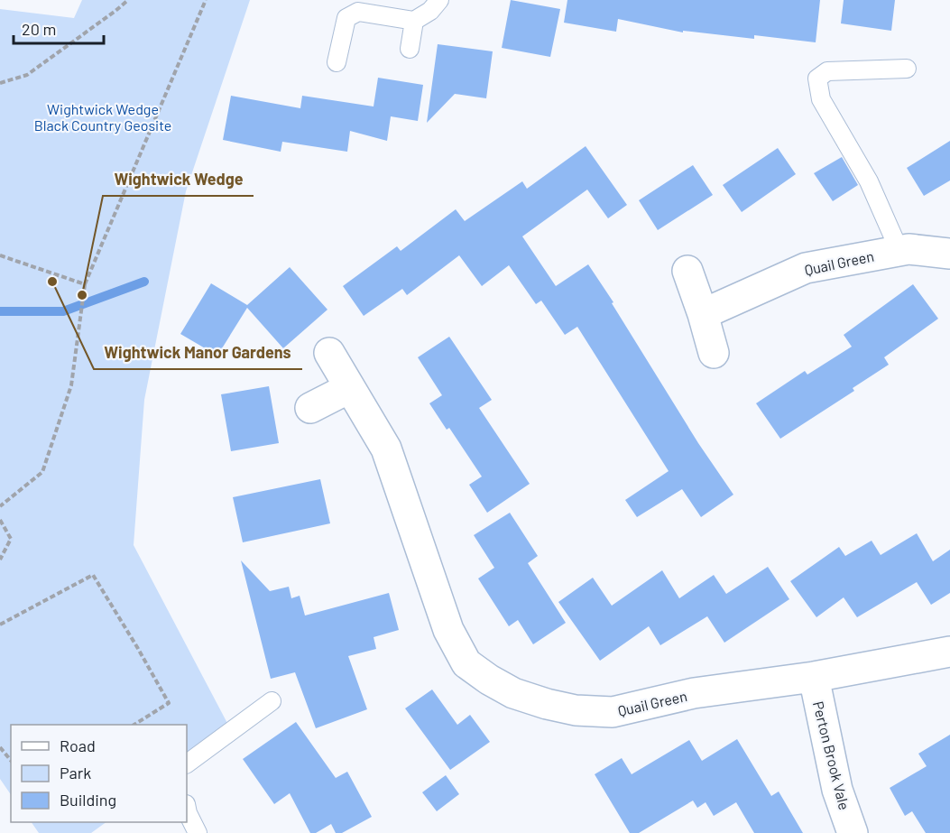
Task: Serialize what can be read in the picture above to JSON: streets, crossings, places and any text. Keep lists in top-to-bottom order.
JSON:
{
  "streets": {
    "street": ["Quail Green", "Perton Brook Vale"]
  },
  "crossings": [
    ["Quail Green", "Perton Brook Vale"]
  ],
  "parks": ["Wightwick Wedge Black Country Geosite"],
  "places": ["Wightwick Manor Gardens", "Wightwick Wedge"],
  "legend": ["Road", "Park", "Building"],
  "scale_bar": "20 m"
}
